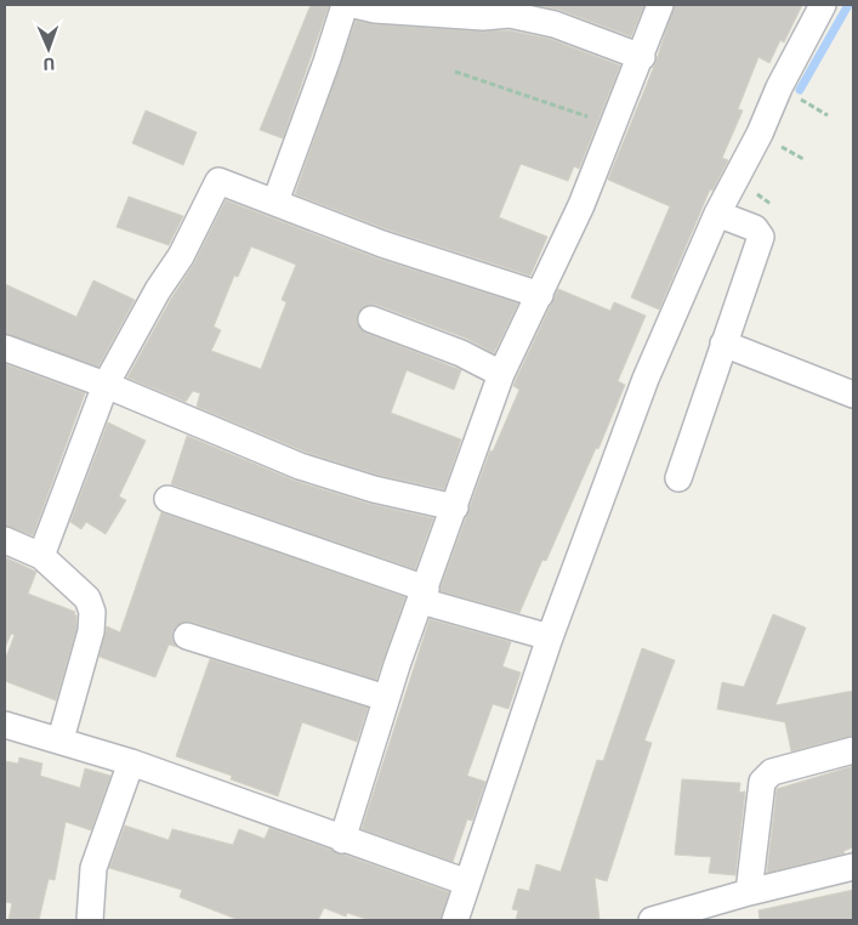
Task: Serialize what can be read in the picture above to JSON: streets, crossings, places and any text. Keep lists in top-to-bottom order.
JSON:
{
  "north": "bottom"
}
